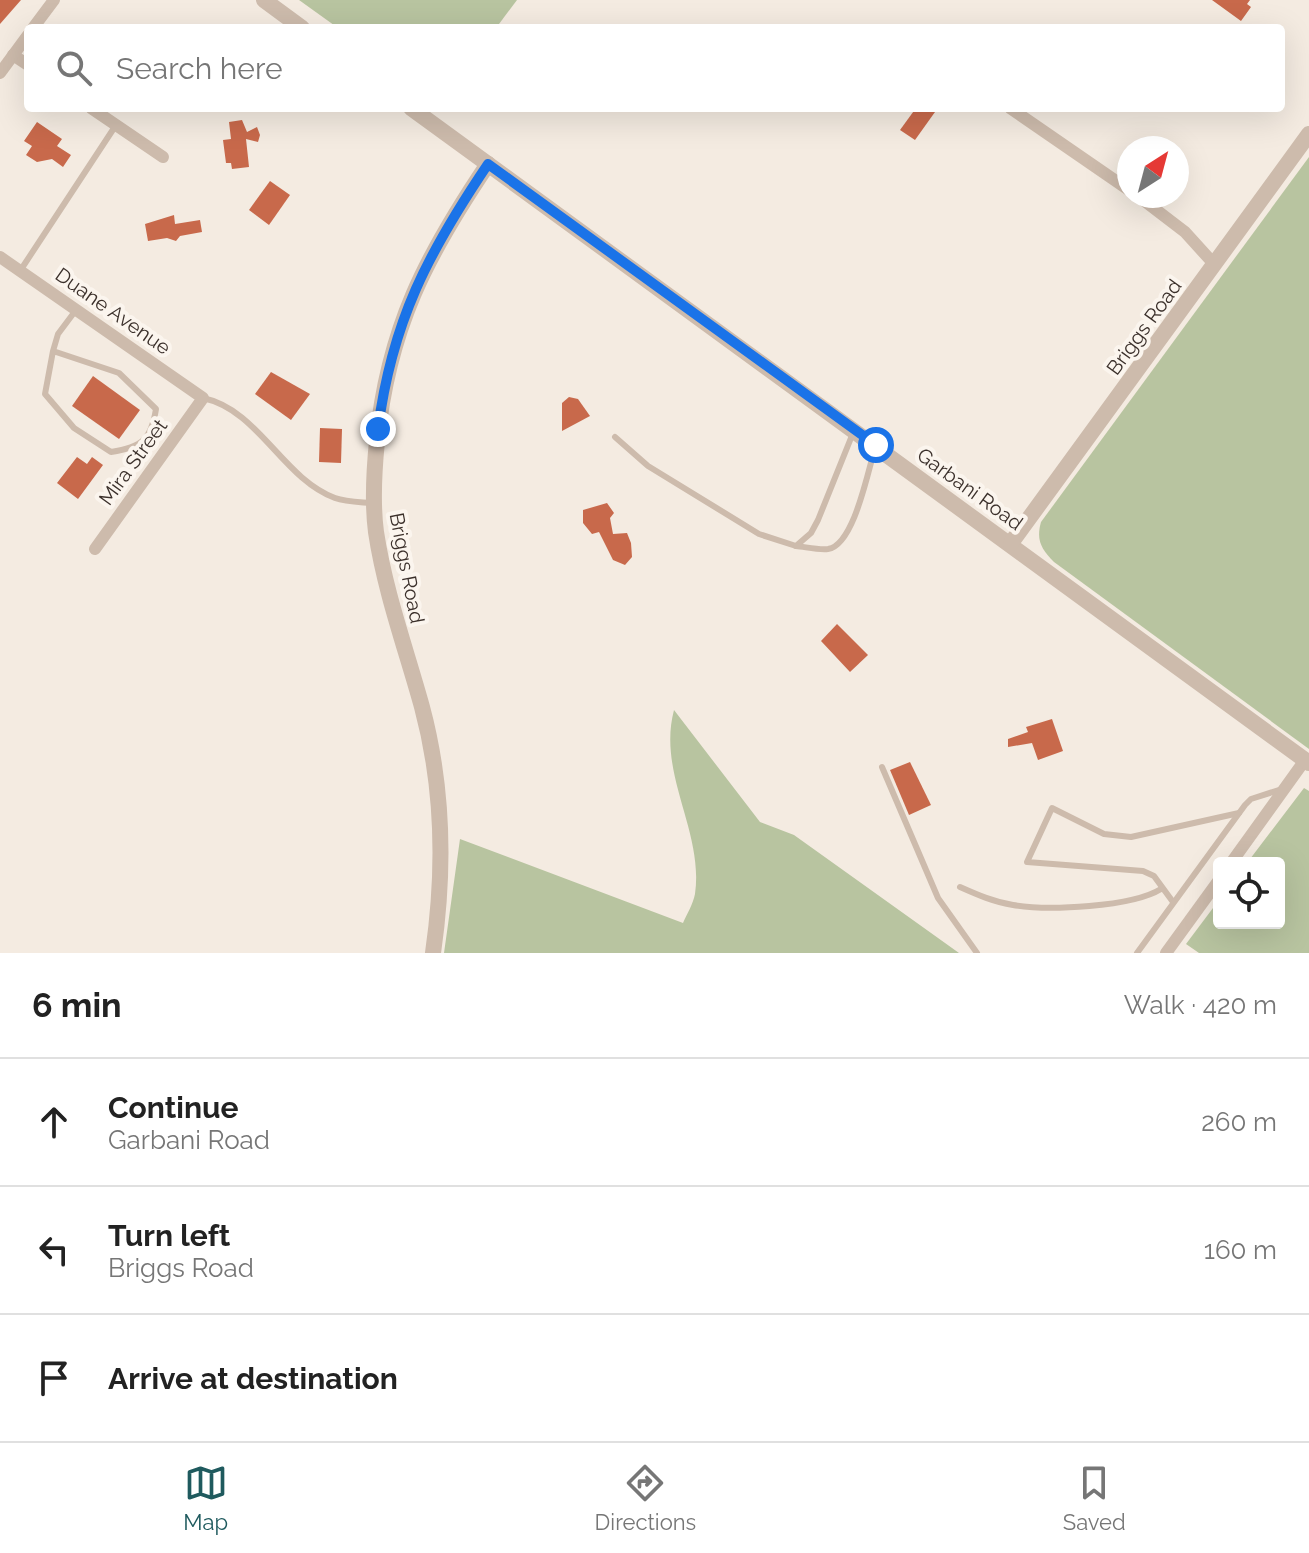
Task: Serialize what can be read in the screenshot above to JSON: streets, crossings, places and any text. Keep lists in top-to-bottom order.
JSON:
{
  "streets": {
    "street": [
      "Duane Avenue",
      "Briggs Road",
      "Mira Street",
      "Garbani Road"
    ]
  },
  "crossings": [
    ["Duane Avenue", "Mira Street"],
    ["Briggs Road", "Garbani Road"]
  ],
  "north": "top right",
  "page": {
    "search": "Search here",
    "heading": ["6 min", "Walk · 420 m"],
    "list": [
      ["Continue", "Garbani Road", "260 m"],
      ["Turn left", "Briggs Road", "160 m"],
      "Arrive at destination"
    ],
    "nav": ["Map", "Directions", "Saved"]
  }
}
